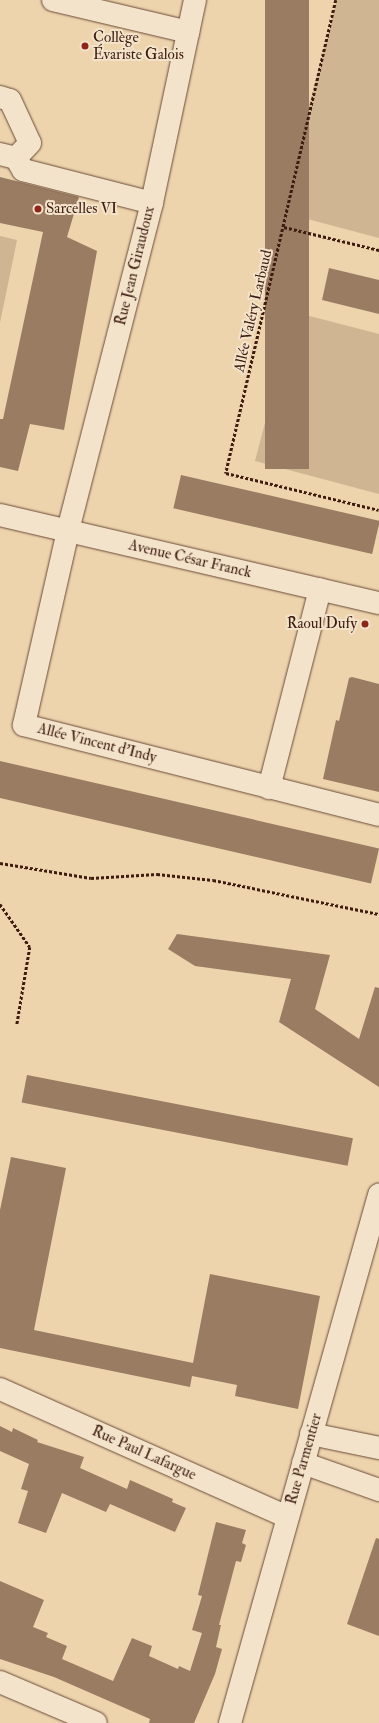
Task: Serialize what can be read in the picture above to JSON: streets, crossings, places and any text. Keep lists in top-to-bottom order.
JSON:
{
  "streets": {
    "street": [
      "Rue Jean Giraudoux",
      "Avenue César Franck",
      "Allée Vincent d'Indy",
      "Rue Paul Lafargue",
      "Rue Parmentier"
    ],
    "path": ["Allée Valéry Larbaud"]
  },
  "crossings": [
    ["Rue Jean Giraudoux", "Avenue César Franck"],
    ["Rue Jean Giraudoux", "Allée Vincent d'Indy"],
    ["Avenue César Franck", "Allée Vincent d'Indy"],
    ["Rue Paul Lafargue", "Rue Parmentier"]
  ],
  "places": ["Collège Évariste Galois", "Sarcelles VI", "Raoul Dufy"]
}
